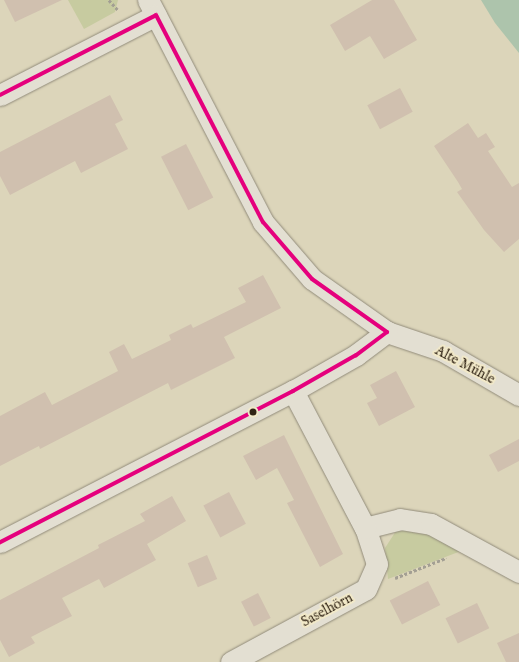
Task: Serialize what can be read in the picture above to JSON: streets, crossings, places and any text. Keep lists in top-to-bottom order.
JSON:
{
  "streets": {
    "street": ["Alte Mühle", "Saselhörn"]
  }
}
